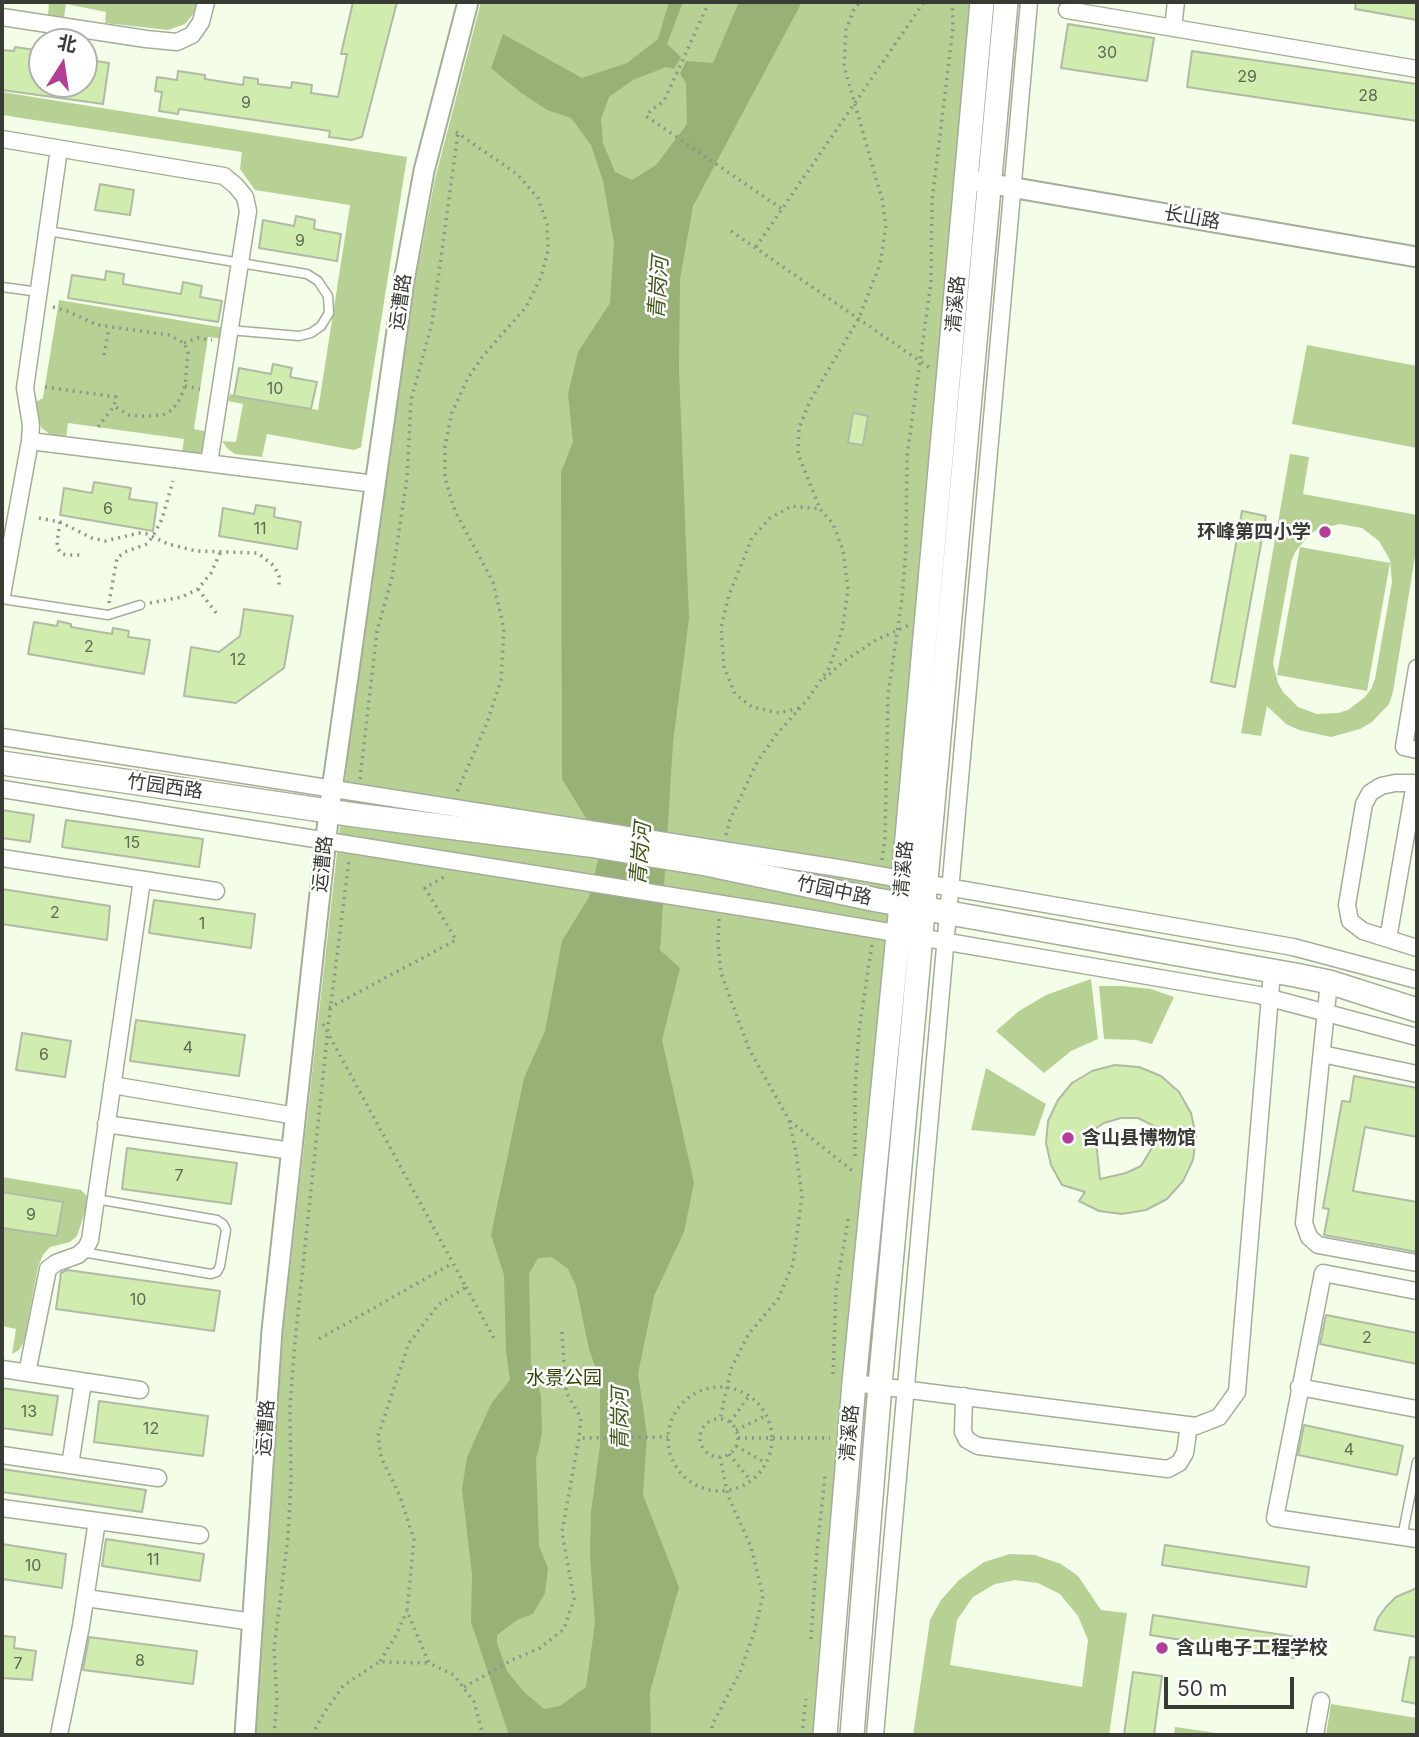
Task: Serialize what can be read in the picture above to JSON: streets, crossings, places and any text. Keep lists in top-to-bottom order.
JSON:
{
  "streets": {
    "main road": ["清溪路", "竹园西路", "竹园中路"],
    "street": ["长山路", "运漕路"]
  },
  "crossings": [
    ["长山路", "清溪路"],
    ["运漕路", "竹园西路"],
    ["运漕路", "竹园中路"],
    ["清溪路", "竹园中路"],
    ["竹园西路", "竹园中路"]
  ],
  "water": ["青岗河"],
  "parks": ["水景公园"],
  "places": ["环峰第四小学", "含山县博物馆", "含山电子工程学校"],
  "house_numbers": [
    "30",
    "29",
    "28",
    "9",
    "9",
    "10",
    "6",
    "11",
    "2",
    "12",
    "15",
    "2",
    "1",
    "4",
    "6",
    "7",
    "9",
    "10",
    "2",
    "13",
    "12",
    "4",
    "11",
    "10",
    "8",
    "7"
  ],
  "scale_bar": "50 m",
  "north": "top"
}
